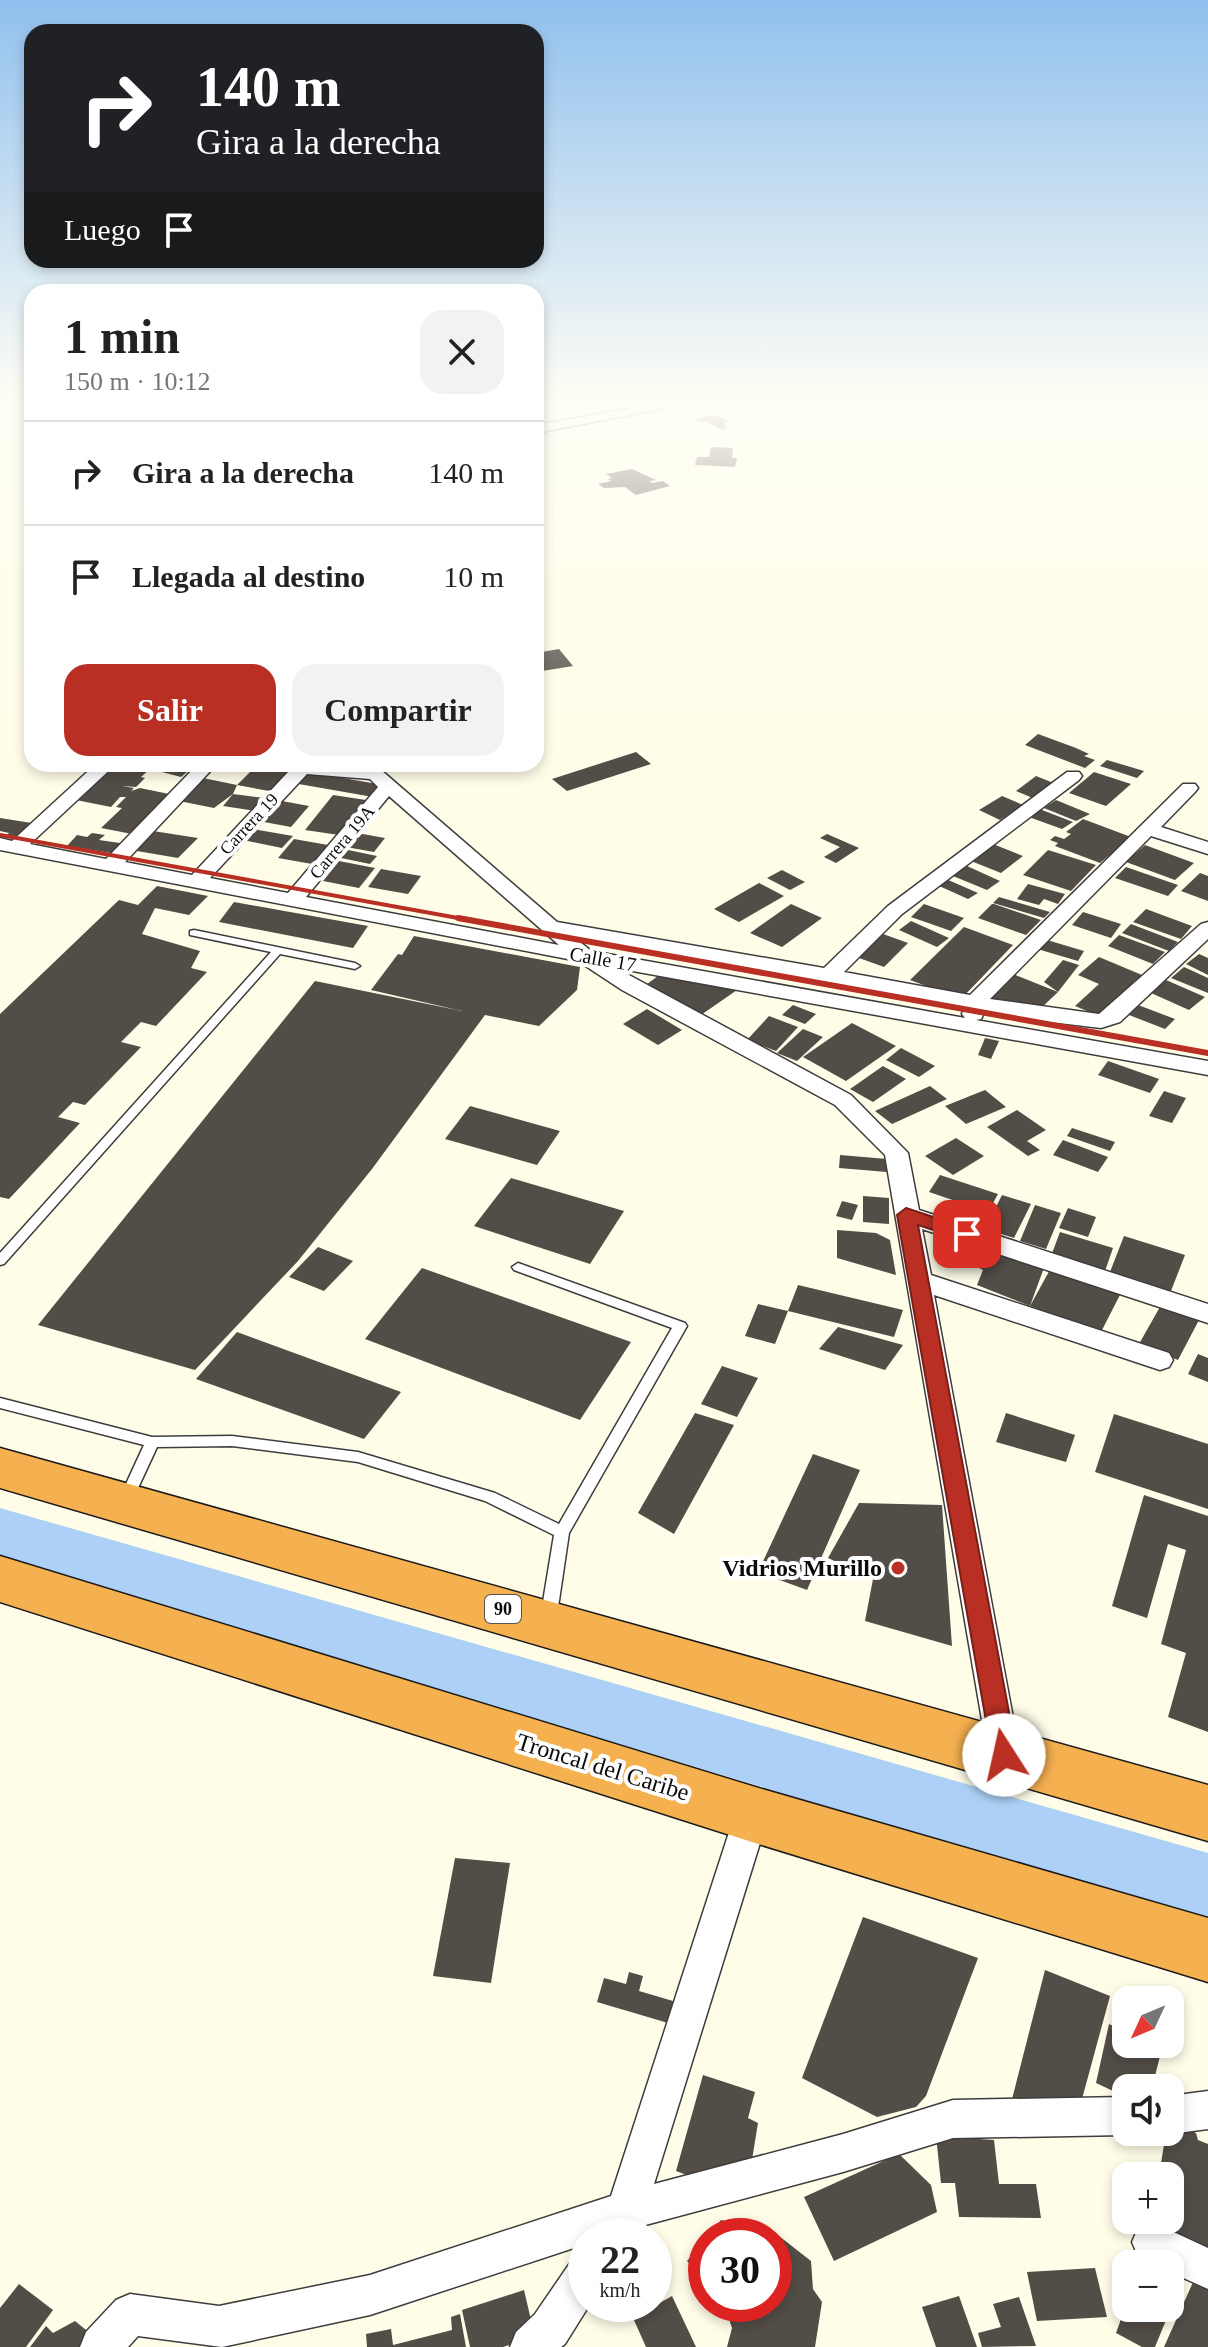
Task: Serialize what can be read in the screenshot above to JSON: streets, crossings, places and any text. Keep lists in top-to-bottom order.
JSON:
{
  "streets": {
    "highway": ["90", "Troncal del Caribe"],
    "street": ["Carrera 19", "Carrera 19A", "Calle 17"]
  },
  "crossings": [
    ["Carrera 19", "Calle 17"],
    ["Carrera 19A", "Calle 17"]
  ],
  "places": ["Vidrios Murillo"],
  "north": "bottom left",
  "page": {
    "turn": ["140 m", "Gira a la derecha"],
    "then": "Luego",
    "heading": ["1 min", "150 m · 10:12"],
    "list": [
      {
        "name": "Gira a la derecha",
        "value": "140 m"
      },
      {
        "name": "Llegada al destino",
        "value": "10 m"
      }
    ],
    "buttons": ["Salir", "Compartir"],
    "map_buttons": ["+", "−"],
    "speed": "22 km/h",
    "limit": "30"
  }
}
